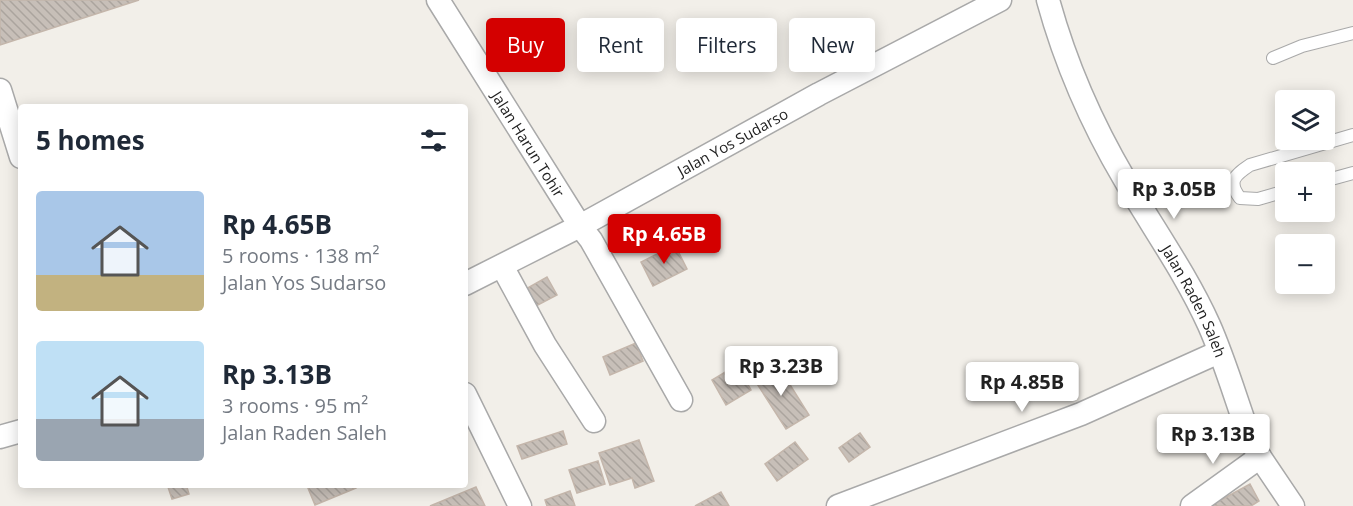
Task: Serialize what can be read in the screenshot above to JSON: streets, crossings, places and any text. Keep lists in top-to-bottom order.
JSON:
{
  "streets": {
    "street": ["Jalan Yos Sudarso", "Jalan Harun Tohir", "Jalan Raden Saleh"]
  },
  "crossings": [
    ["Jalan Yos Sudarso", "Jalan Harun Tohir"]
  ],
  "page": {
    "chip": [
      "Buy",
      "Rent",
      "Filters",
      "New"
    ],
    "map_buttons": ["+", "−"],
    "heading": "5 homes",
    "price": [
      "Rp 3.05B",
      "Rp 4.65B",
      "Rp 3.23B",
      "Rp 4.85B",
      "Rp 3.13B"
    ],
    "list": [
      {
        "name": "Rp 4.65B",
        "note": "5 rooms · 138 m² · Jalan Yos Sudarso"
      },
      {
        "name": "Rp 3.13B",
        "note": "3 rooms · 95 m² · Jalan Raden Saleh"
      }
    ]
  }
}
